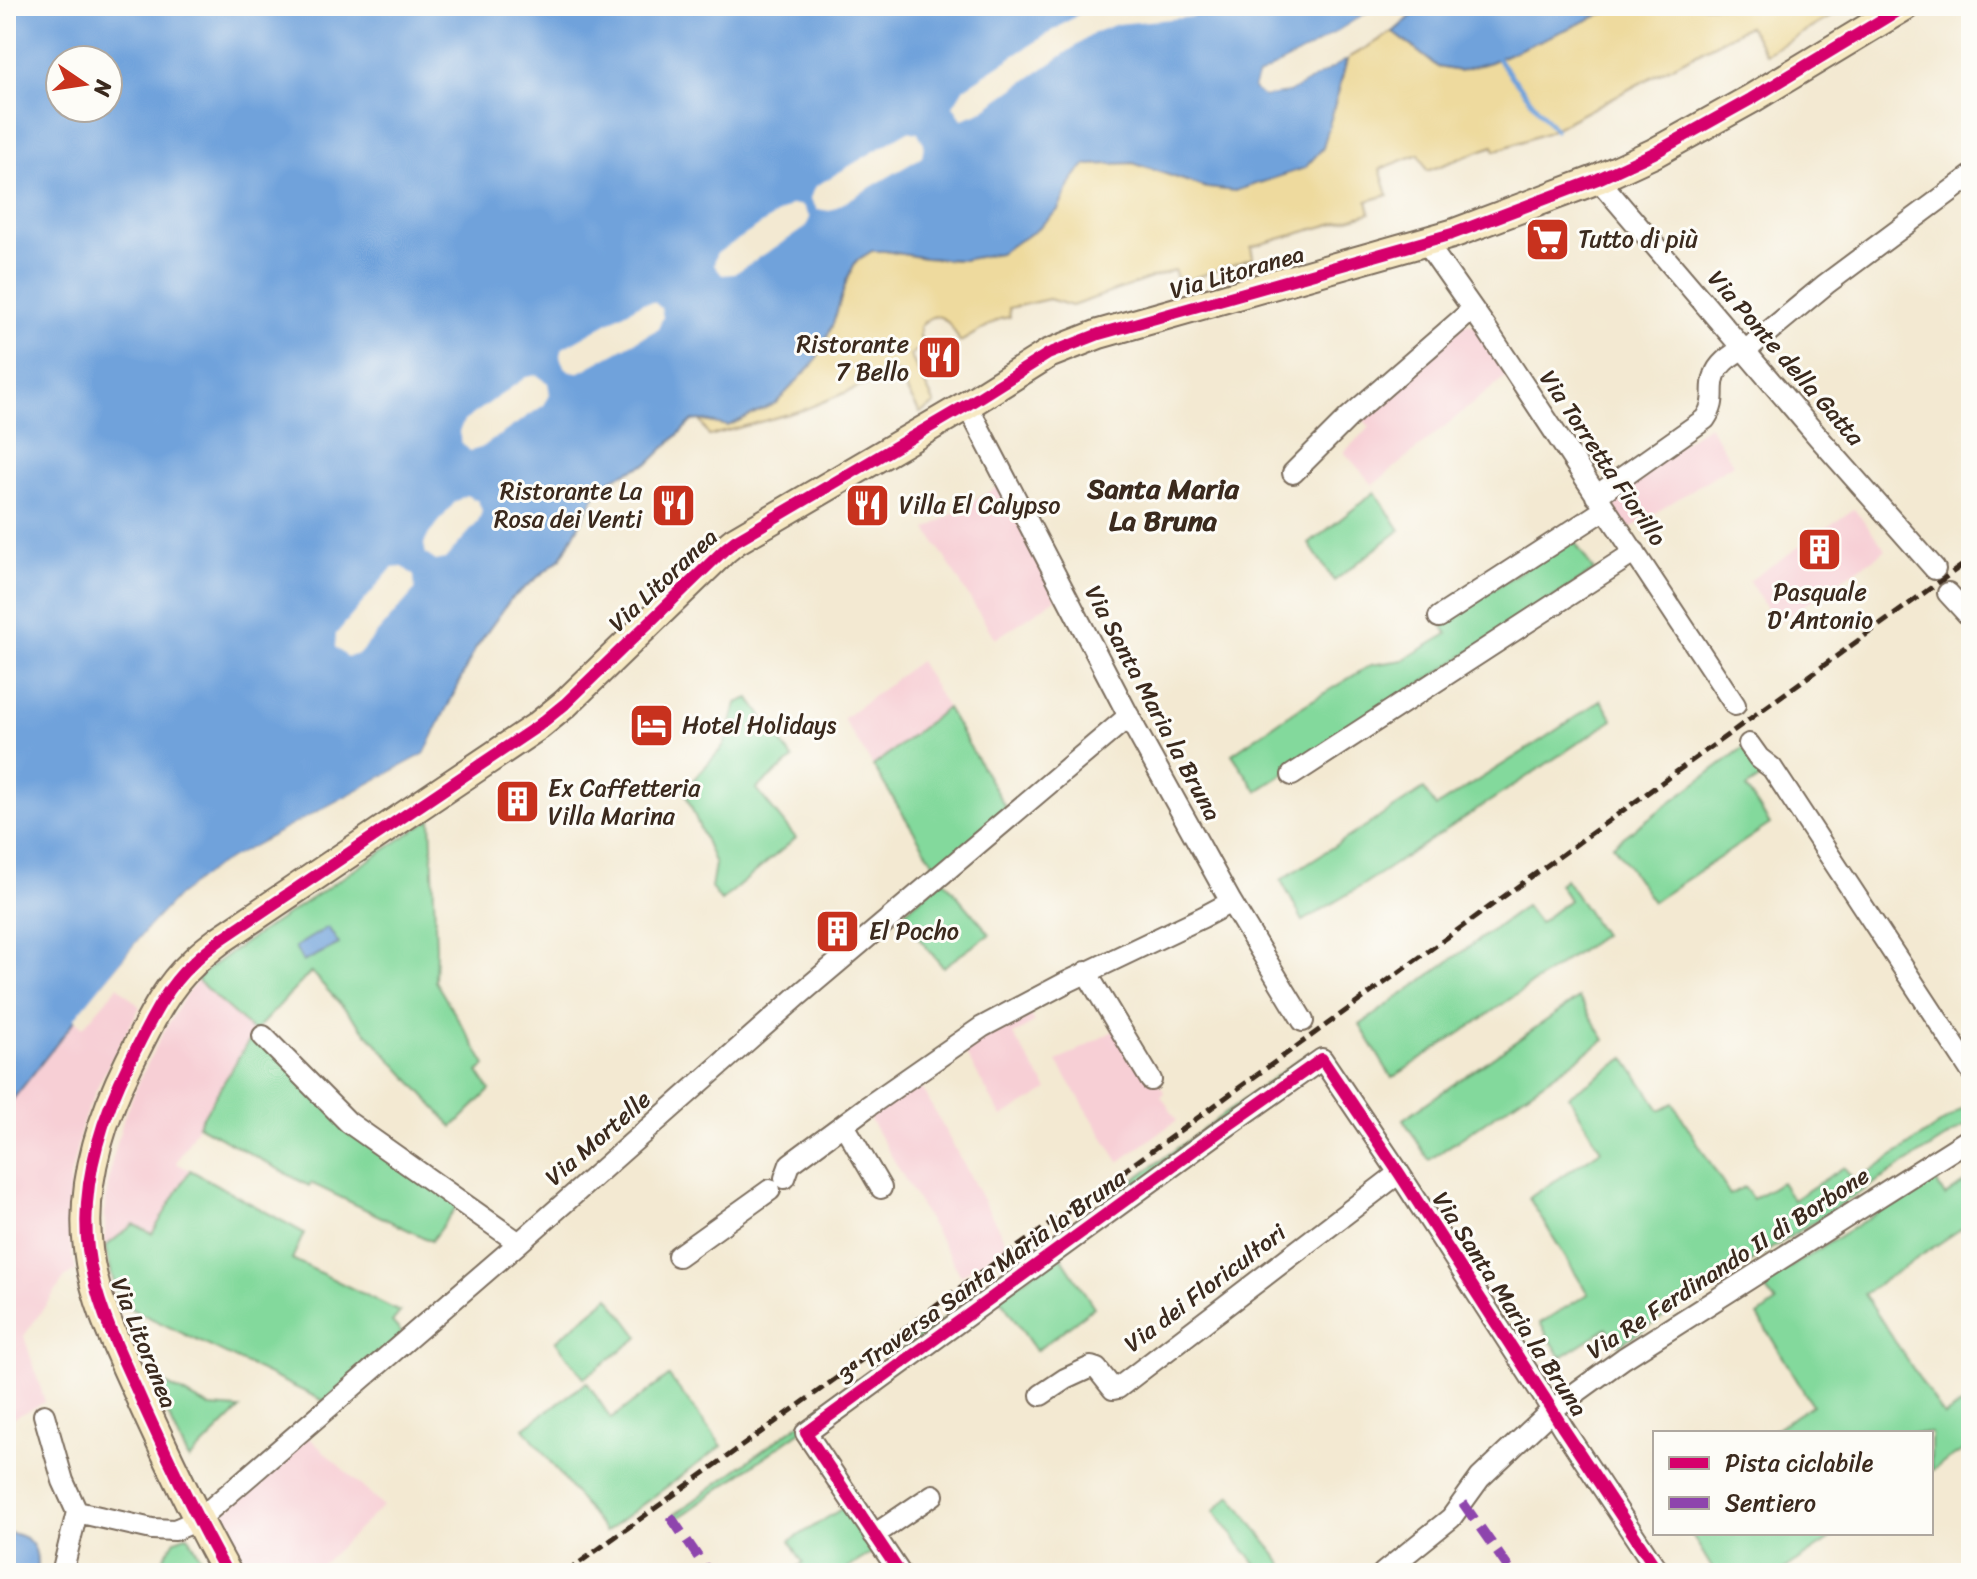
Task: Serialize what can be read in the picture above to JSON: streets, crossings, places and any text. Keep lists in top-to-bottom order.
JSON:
{
  "streets": {
    "street": [
      "Via Litoranea",
      "Via Ponte della Gatta",
      "Via Torretta Fiorillo",
      "Via Santa Maria la Bruna",
      "Via Mortelle",
      "Via Re Ferdinando II di Borbone",
      "3ª Traversa Santa Maria la Bruna",
      "Via dei Floricultori"
    ]
  },
  "crossings": [
    ["Via Litoranea", "Via Ponte della Gatta"],
    ["Via Litoranea", "Via Torretta Fiorillo"],
    ["Via Litoranea", "Via Santa Maria la Bruna"],
    ["Via Litoranea", "Via Mortelle"],
    ["Via Santa Maria la Bruna", "Via Mortelle"],
    ["Via Santa Maria la Bruna", "Via Re Ferdinando II di Borbone"],
    ["Via Santa Maria la Bruna", "3ª Traversa Santa Maria la Bruna"],
    ["Via Santa Maria la Bruna", "Via dei Floricultori"]
  ],
  "districts": ["Santa Maria La Bruna"],
  "places": {
    "supermarket": ["Tutto di più"],
    "restaurant": ["Ristorante 7 Bello", "Ristorante La Rosa dei Venti", "Villa El Calypso"],
    "building": ["Pasquale D'Antonio", "Ex Caffetteria Villa Marina", "El Pocho"],
    "hotel": ["Hotel Holidays"]
  },
  "legend": ["Pista ciclabile", "Sentiero"],
  "north": "right"
}
